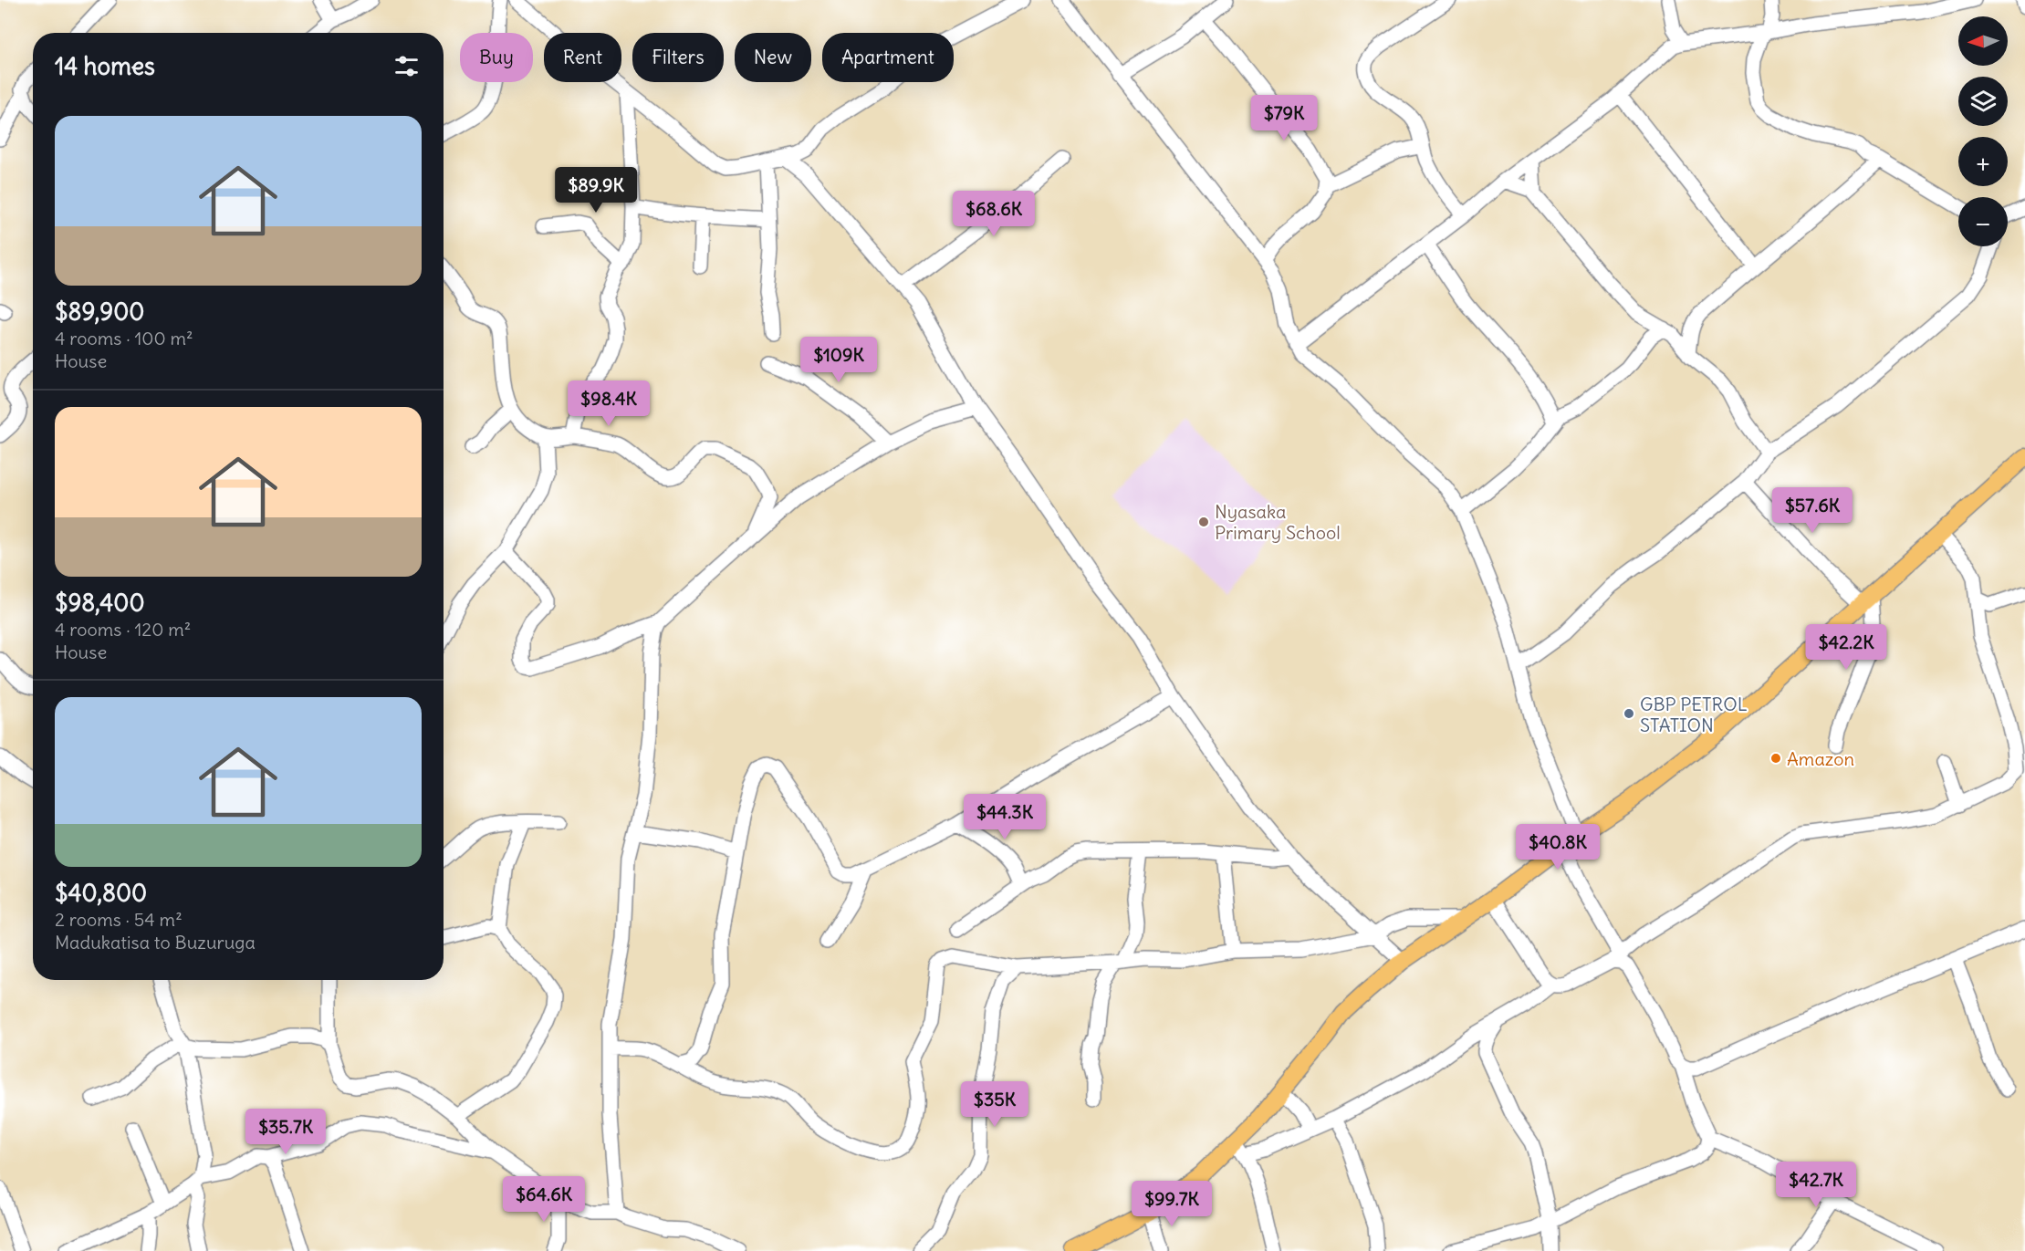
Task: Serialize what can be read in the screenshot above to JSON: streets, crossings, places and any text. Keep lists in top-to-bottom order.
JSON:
{
  "places": ["Nyasaka Primary School", "GBP PETROL STATION", "Amazon"],
  "north": "left",
  "page": {
    "map_buttons": ["+", "−"],
    "chip": [
      "Buy",
      "Rent",
      "Filters",
      "New",
      "Apartment"
    ],
    "heading": "14 homes",
    "price": [
      "$79K",
      "$89.9K",
      "$68.6K",
      "$109K",
      "$98.4K",
      "$57.6K",
      "$42.2K",
      "$44.3K",
      "$40.8K",
      "$35K",
      "$35.7K",
      "$42.7K",
      "$64.6K",
      "$99.7K"
    ],
    "list": [
      {
        "name": "$89,900",
        "note": "4 rooms · 100 m² · House"
      },
      {
        "name": "$98,400",
        "note": "4 rooms · 120 m² · House"
      },
      {
        "name": "$40,800",
        "note": "2 rooms · 54 m² · Madukatisa to Buzuruga"
      }
    ]
  }
}
